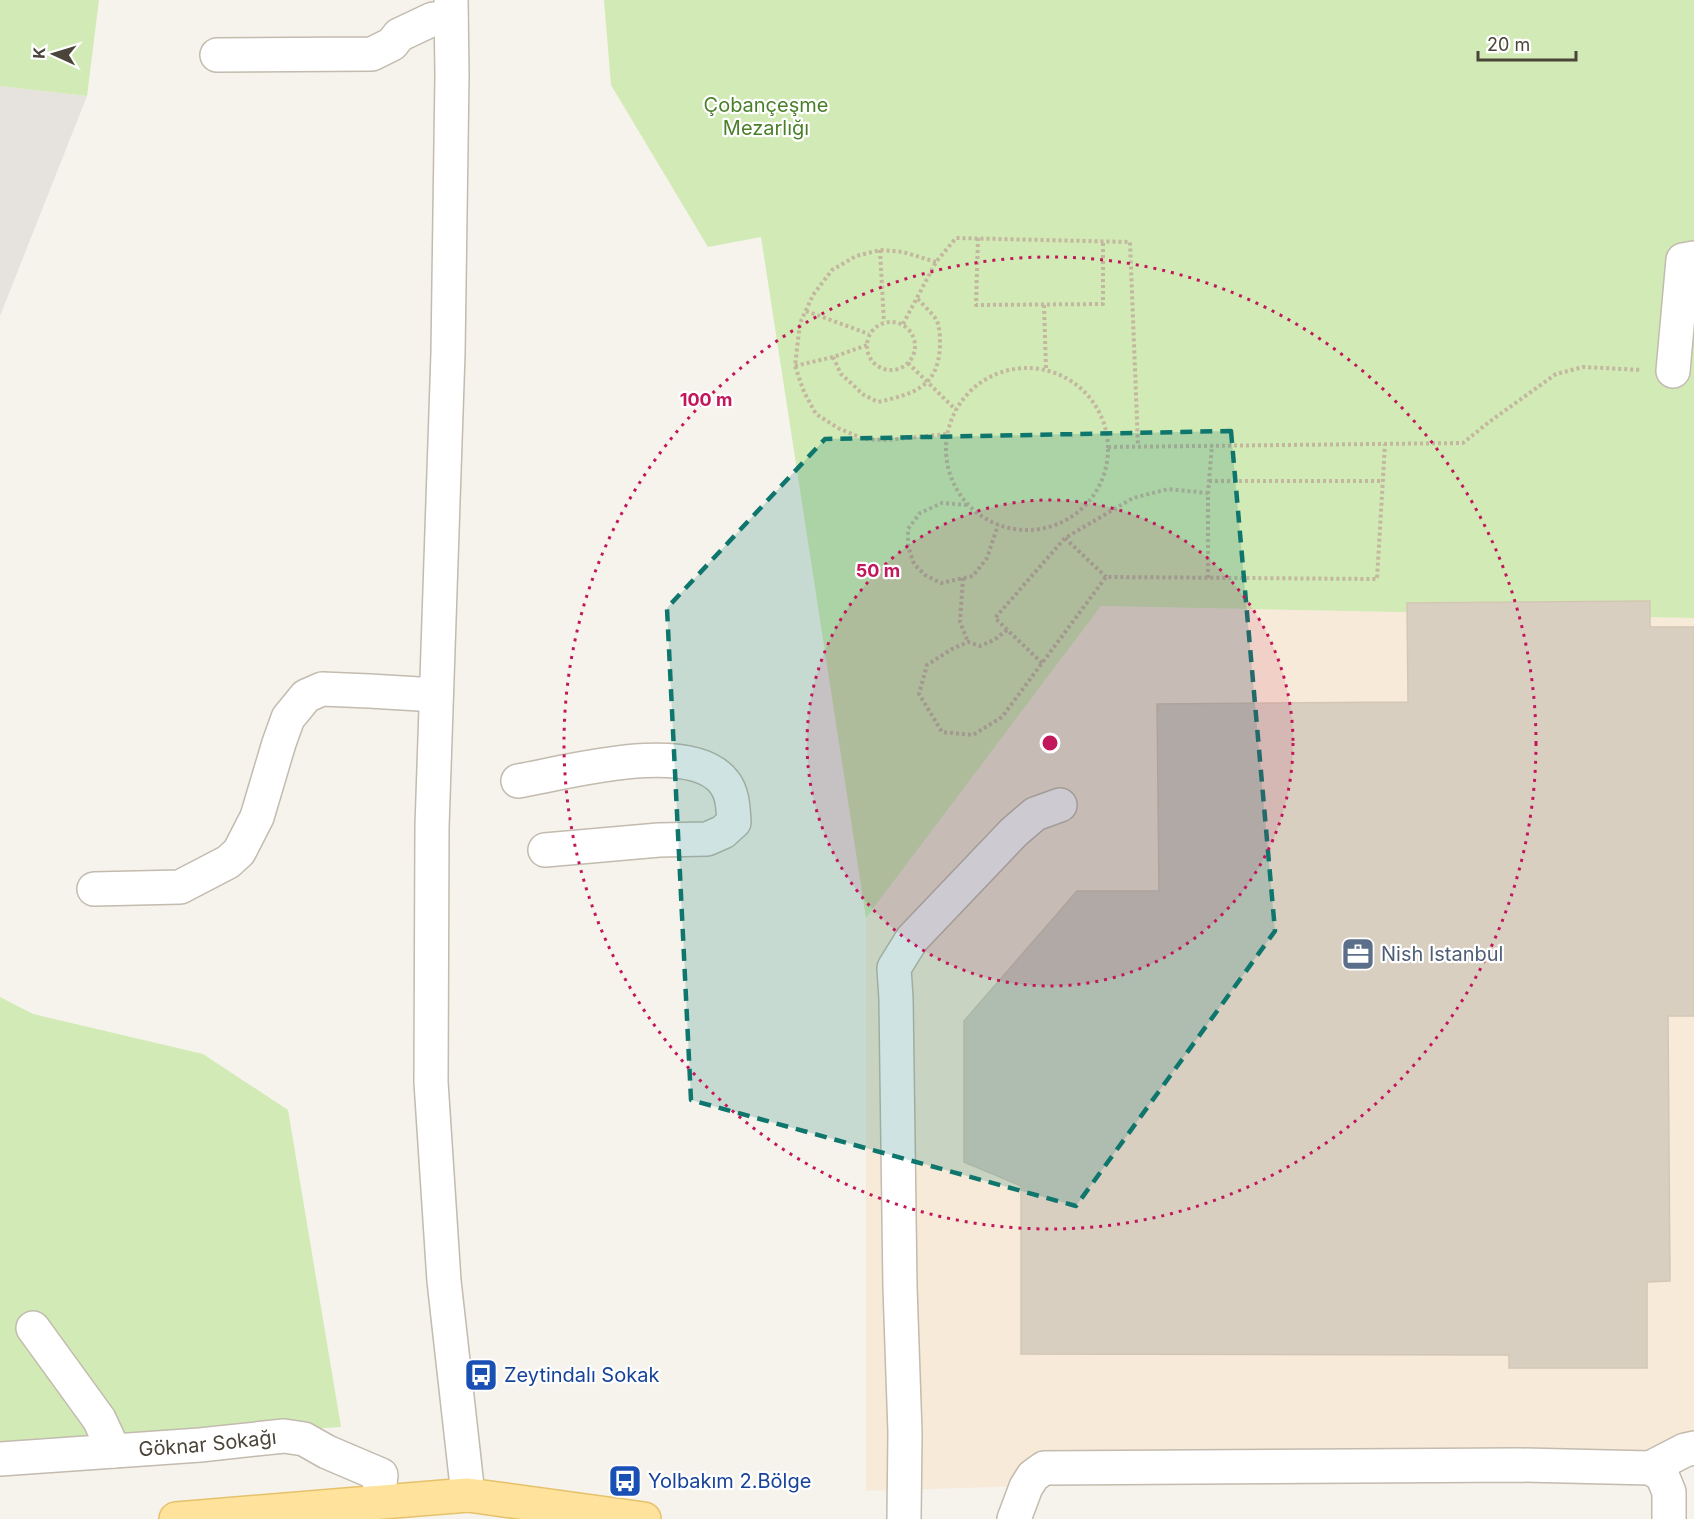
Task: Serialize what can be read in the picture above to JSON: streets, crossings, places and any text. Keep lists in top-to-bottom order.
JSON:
{
  "streets": {
    "street": ["Göknar Sokağı"]
  },
  "parks": ["Çobançeşme Mezarlığı"],
  "places": {
    "office": ["Nish Istanbul"],
    "bus stop": ["Zeytindalı Sokak", "Yolbakım 2.Bölge"]
  },
  "scale_bar": "20 m",
  "north": "left",
  "rings": ["100 m", "50 m"]
}
